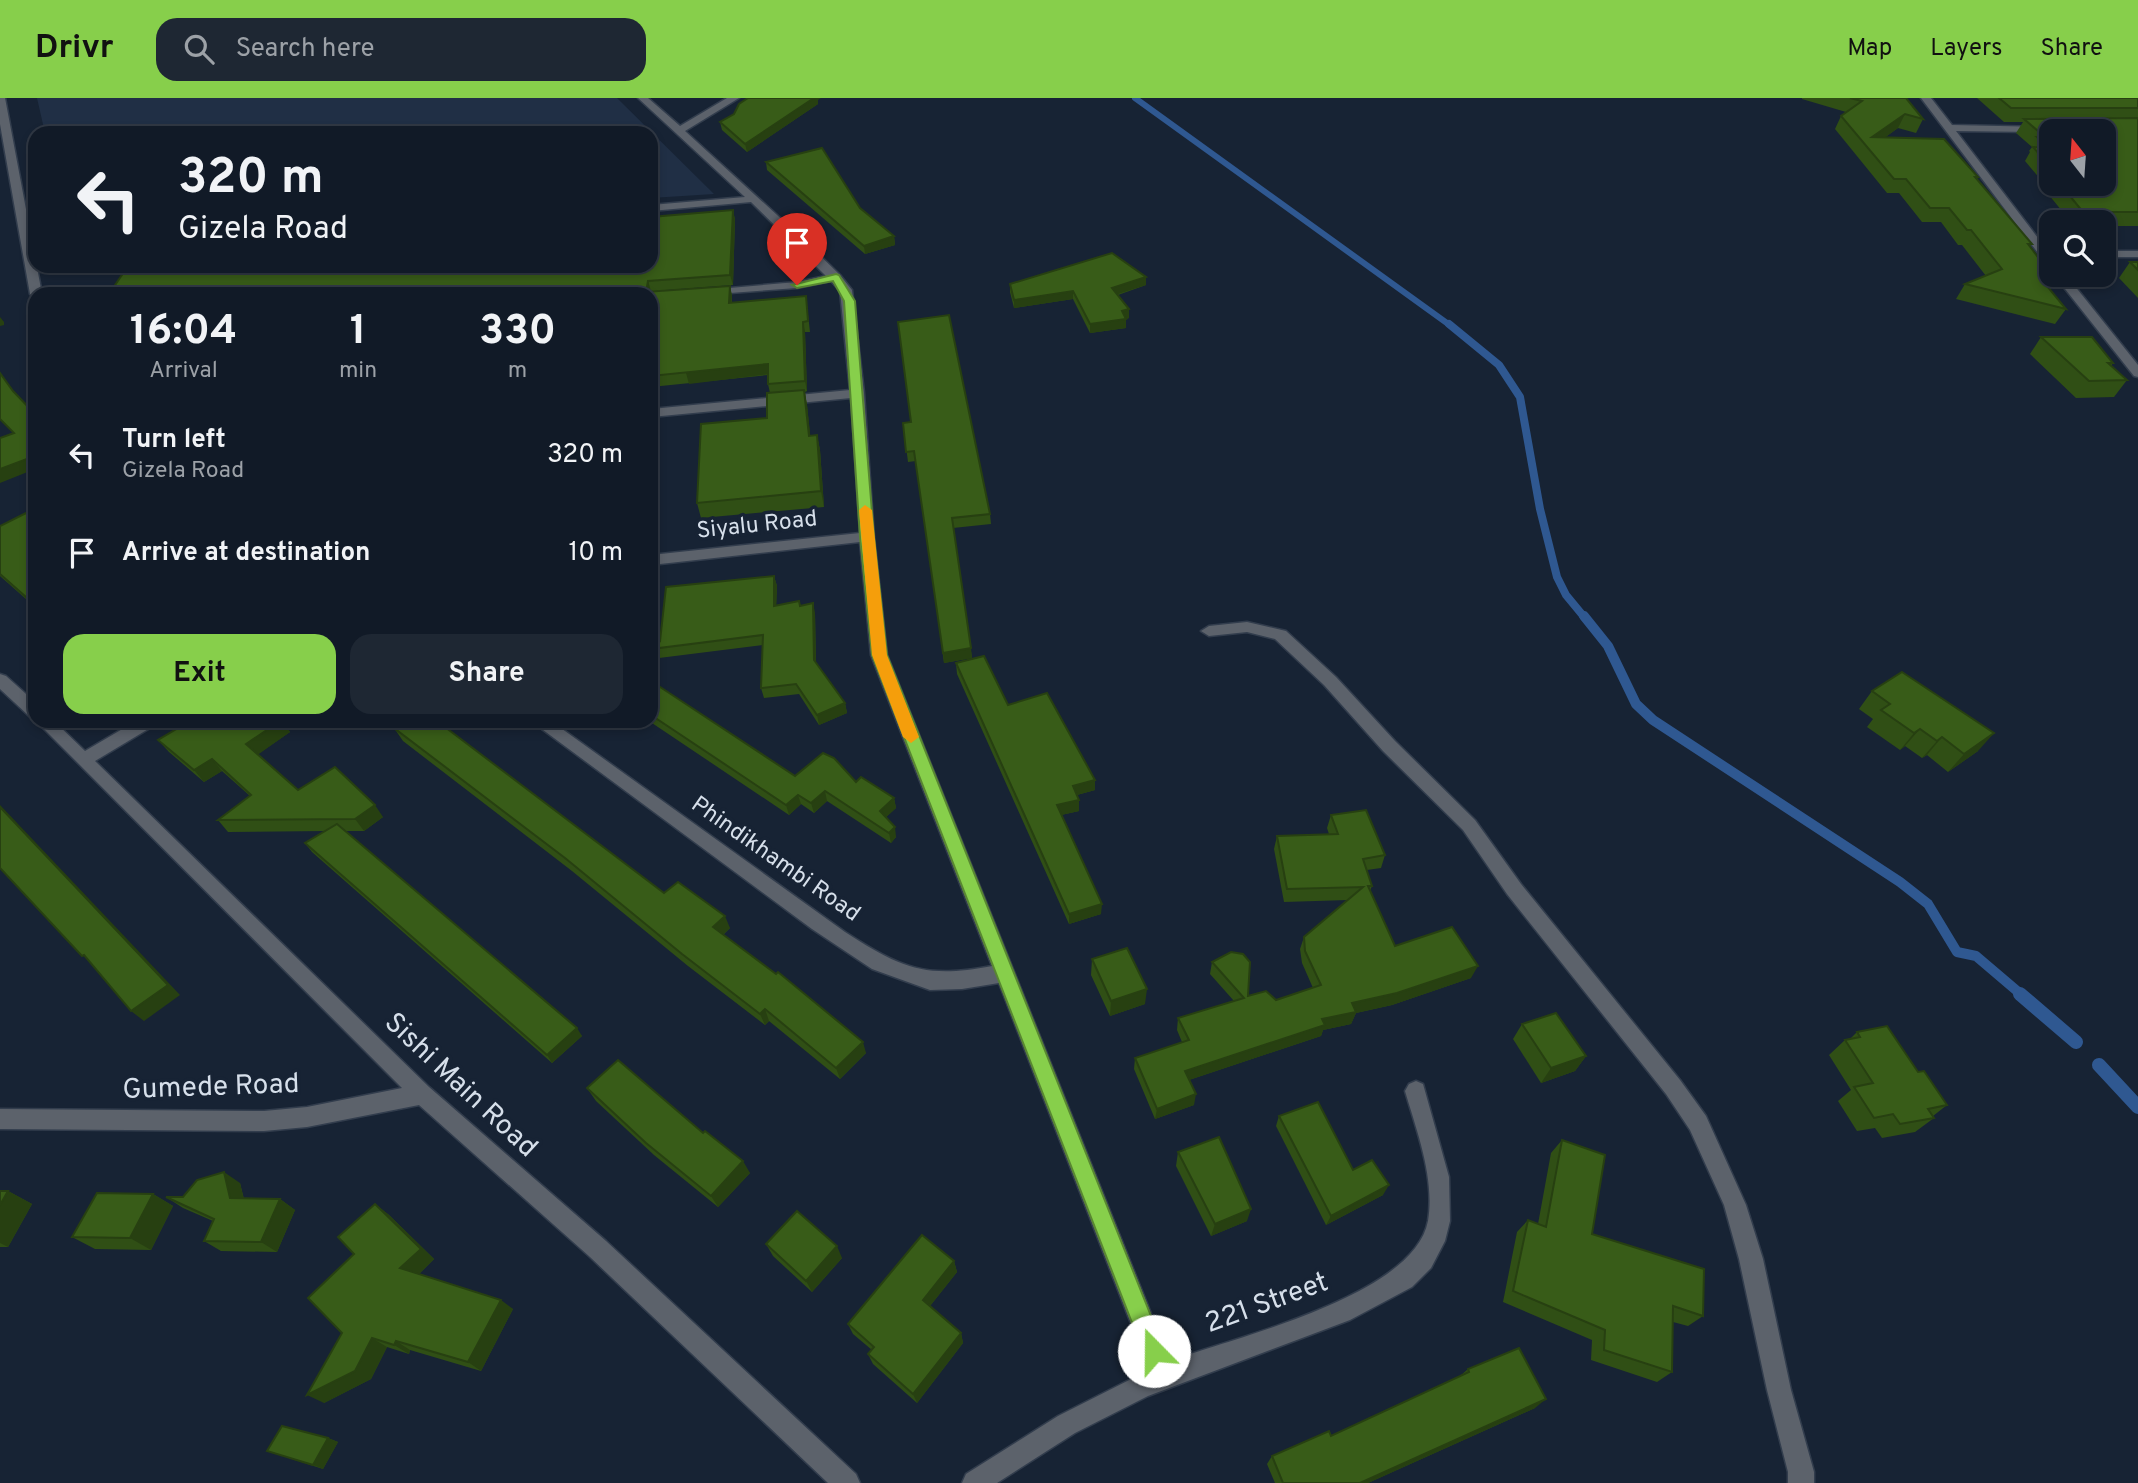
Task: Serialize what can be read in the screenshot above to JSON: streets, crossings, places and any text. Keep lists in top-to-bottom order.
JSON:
{
  "streets": {
    "street": [
      "Siyalu Road",
      "Phindikhambi Road",
      "Sishi Main Road",
      "Gumede Road",
      "221 Street"
    ]
  },
  "crossings": [
    ["Sishi Main Road", "Gumede Road"]
  ],
  "north": "top",
  "page": {
    "header": "Drivr",
    "search": "Search here",
    "nav": ["Map", "Layers", "Share"],
    "turn": ["320 m", "Gizela Road"],
    "eta": [
      "16:04",
      "Arrival",
      "1",
      "min",
      "330",
      "m"
    ],
    "list": [
      {
        "name": "Turn left",
        "note": "Gizela Road",
        "value": "320 m"
      },
      {
        "name": "Arrive at destination",
        "value": "10 m"
      }
    ],
    "buttons": ["Exit", "Share"]
  }
}
